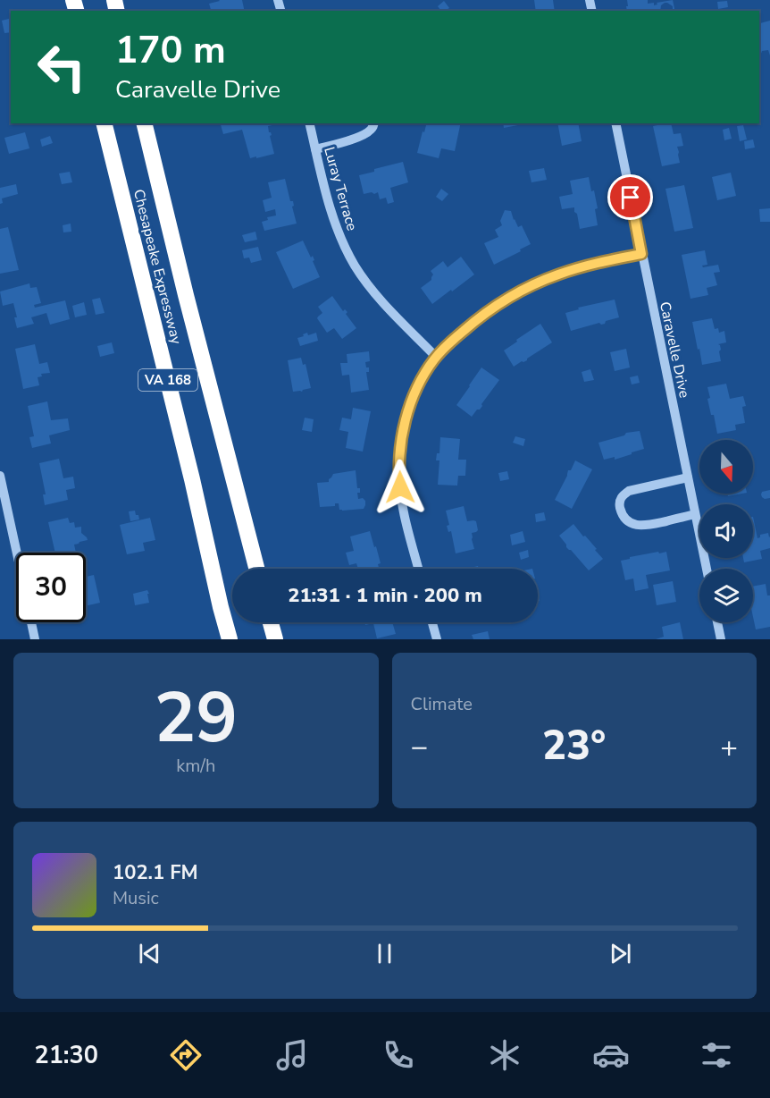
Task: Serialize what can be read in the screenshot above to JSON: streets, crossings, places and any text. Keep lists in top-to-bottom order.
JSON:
{
  "streets": {
    "highway": ["Chesapeake Expressway", "VA 168"],
    "street": ["Luray Terrace", "Caravelle Drive"]
  },
  "north": "bottom",
  "page": {
    "turn": ["170 m", "Caravelle Drive"],
    "limit": "30",
    "trip": "21:31 · 1 min · 200 m",
    "tile": [
      ["29", "km/h"],
      "Climate"
    ],
    "heat": ["−", "23°", "+"],
    "song": ["102.1 FM", "Music"],
    "tabs": "21:30"
  }
}
